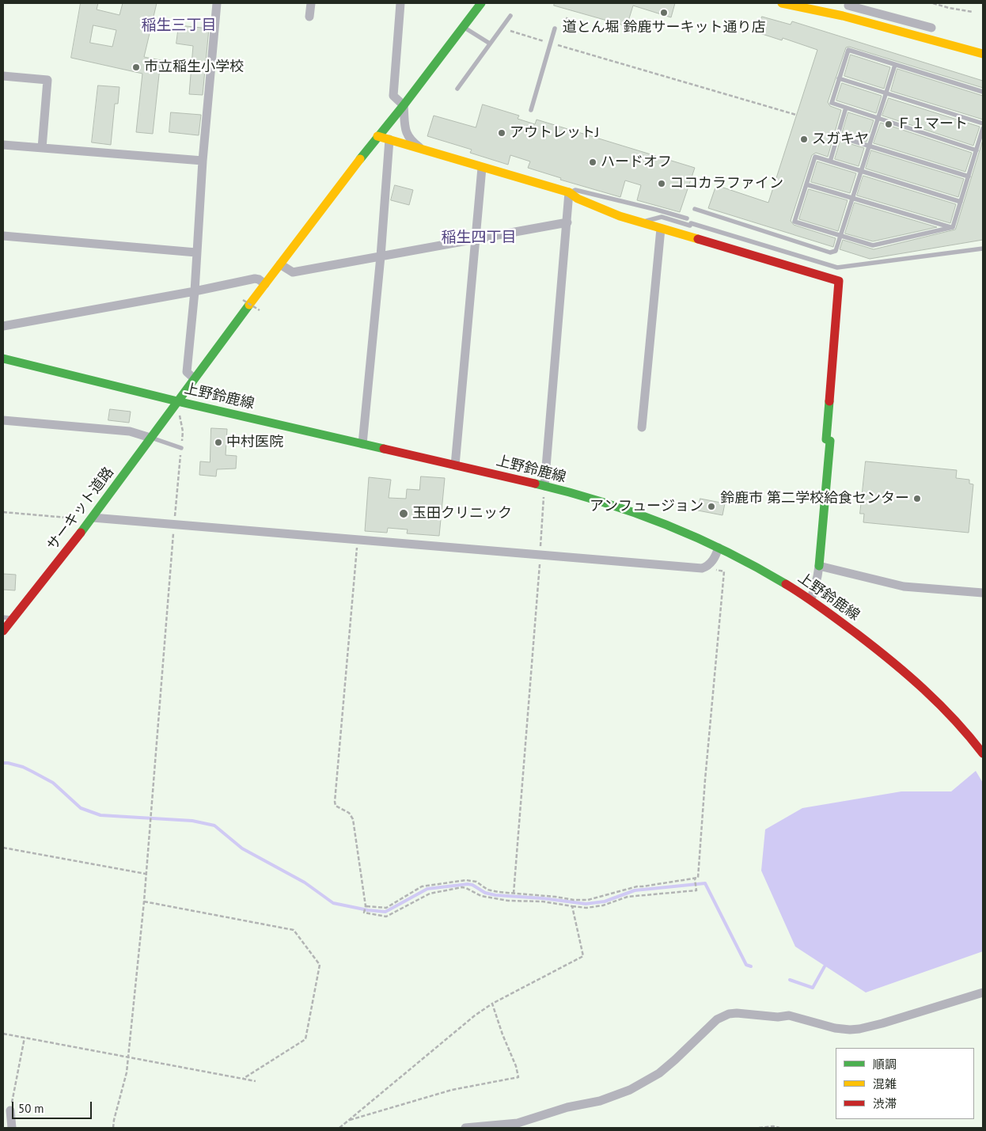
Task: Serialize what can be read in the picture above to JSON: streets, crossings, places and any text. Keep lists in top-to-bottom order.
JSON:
{
  "streets": {
    "street": ["上野鈴鹿線", "サーキット道路"]
  },
  "crossings": [
    ["上野鈴鹿線", "サーキット道路"]
  ],
  "districts": ["稲生三丁目", "稲生四丁目"],
  "places": [
    "道とん堀 鈴鹿サーキット通り店",
    "市立稲生小学校",
    "Ｆ１マート",
    "アウトレットJ",
    "スガキヤ",
    "ハードオフ",
    "ココカラファイン",
    "中村医院",
    "鈴鹿市 第二学校給食センター",
    "アンフュージョン",
    "玉田クリニック"
  ],
  "legend": ["順調", "混雑", "渋滞"],
  "scale_bar": "50 m"
}
